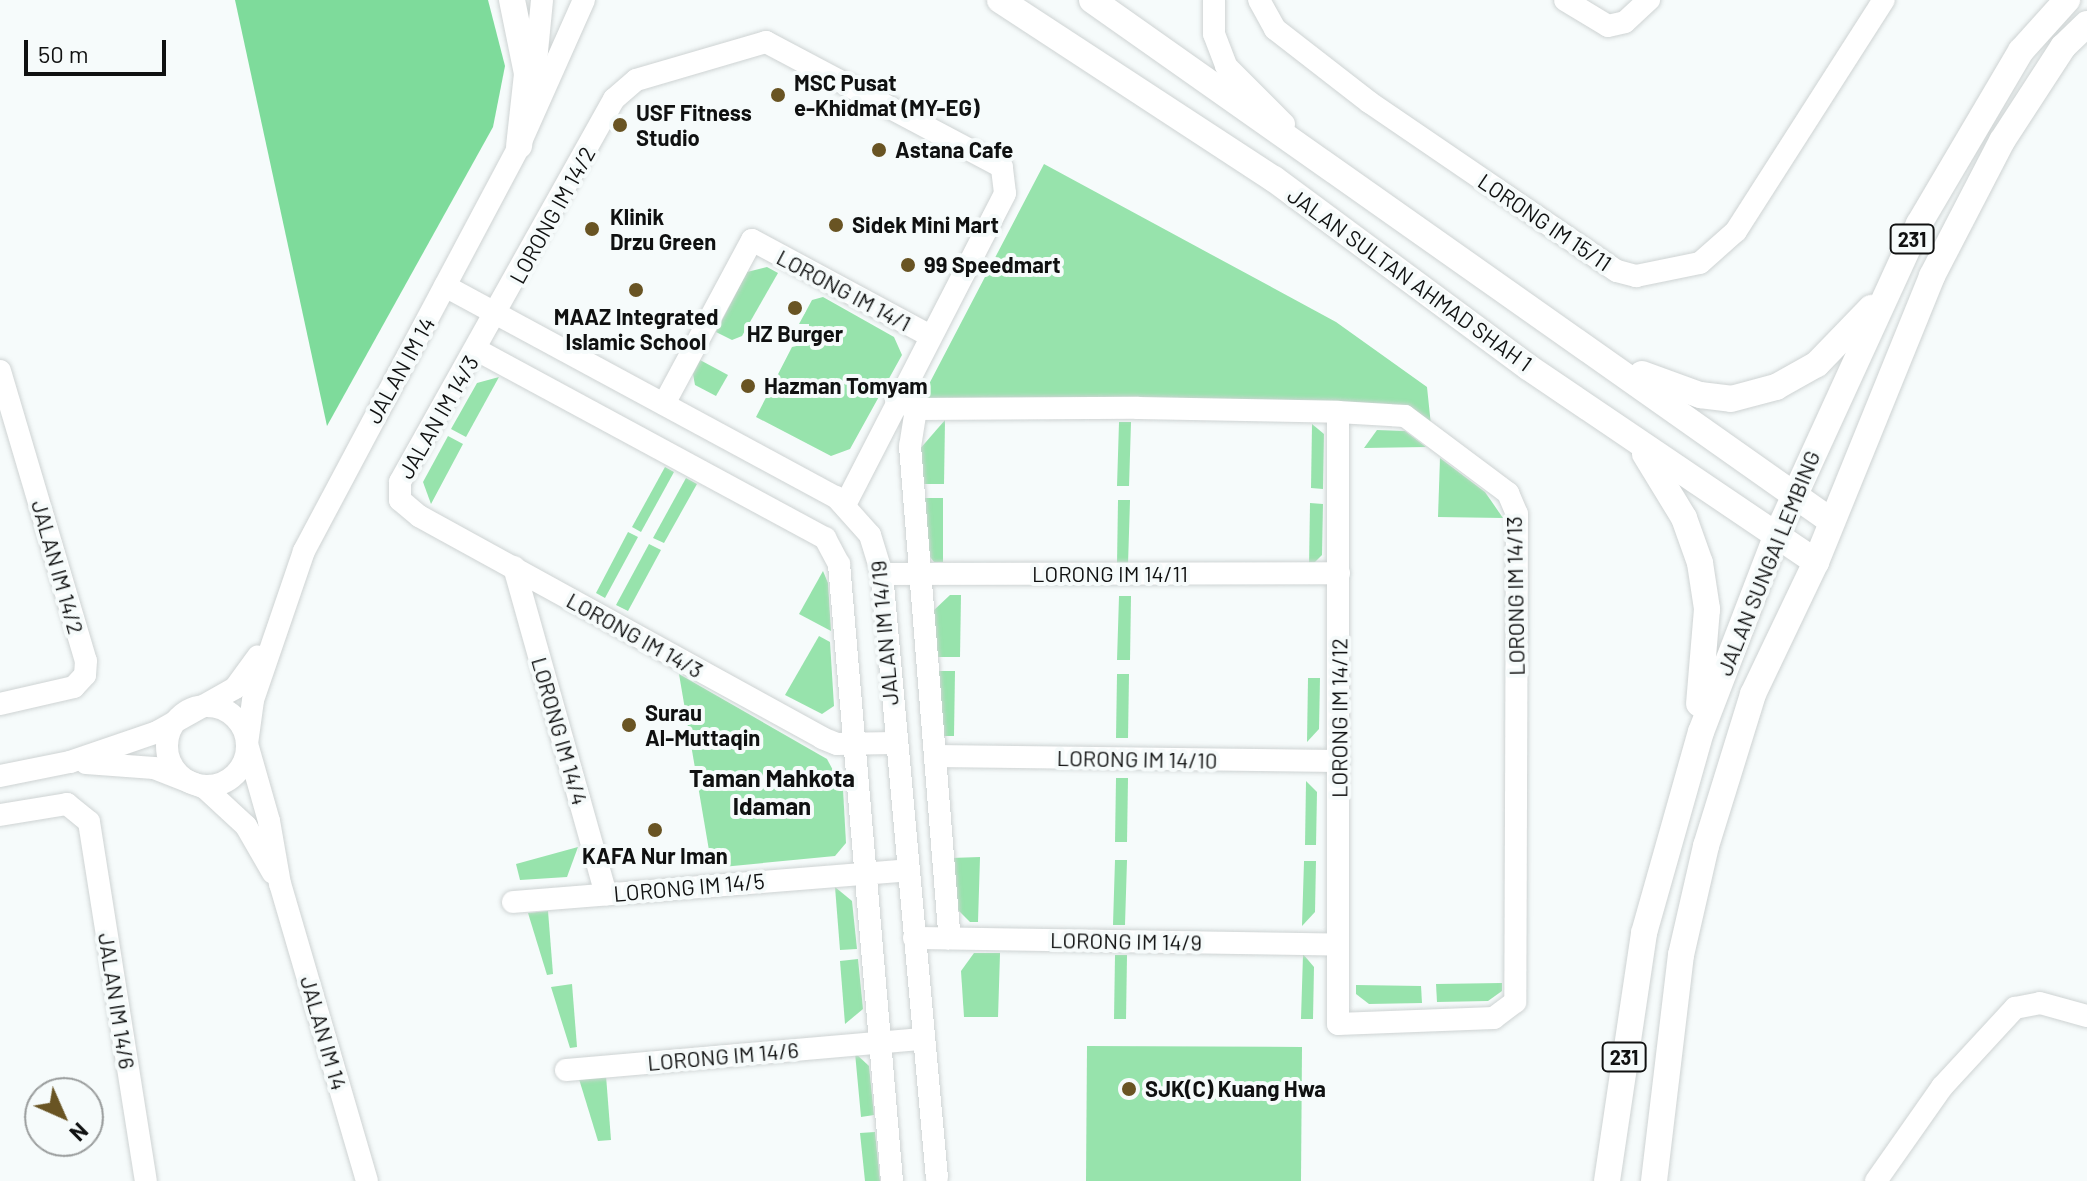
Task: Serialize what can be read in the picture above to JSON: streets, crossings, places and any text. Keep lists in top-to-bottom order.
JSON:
{
  "streets": {
    "main road": ["231", "JALAN SULTAN AHMAD SHAH 1", "JALAN SUNGAI LEMBING"],
    "street": [
      "LORONG IM 14/2",
      "LORONG IM 15/11",
      "LORONG IM 14/1",
      "JALAN IM 14",
      "JALAN IM 14/3",
      "JALAN IM 14/2",
      "LORONG IM 14/11",
      "LORONG IM 14/13",
      "JALAN IM 14/19",
      "LORONG IM 14/3",
      "LORONG IM 14/12",
      "LORONG IM 14/4",
      "LORONG IM 14/10",
      "LORONG IM 14/5",
      "LORONG IM 14/9",
      "JALAN IM 14/6",
      "LORONG IM 14/6"
    ]
  },
  "crossings": [
    ["LORONG IM 14/2", "LORONG IM 14/1"],
    ["LORONG IM 14/2", "JALAN IM 14/3"],
    ["LORONG IM 14/2", "JALAN IM 14/19"],
    ["JALAN SULTAN AHMAD SHAH 1", "JALAN SUNGAI LEMBING"],
    ["LORONG IM 14/1", "JALAN IM 14/19"],
    ["JALAN IM 14", "JALAN IM 14/19"],
    ["JALAN IM 14/3", "JALAN IM 14/19"],
    ["JALAN IM 14/3", "LORONG IM 14/3"],
    ["LORONG IM 14/11", "JALAN IM 14/19"],
    ["LORONG IM 14/11", "LORONG IM 14/12"],
    ["LORONG IM 14/13", "LORONG IM 14/12"],
    ["JALAN IM 14/19", "LORONG IM 14/3"],
    ["JALAN IM 14/19", "LORONG IM 14/5"],
    ["JALAN IM 14/19", "LORONG IM 14/9"],
    ["JALAN IM 14/19", "LORONG IM 14/6"],
    ["LORONG IM 14/3", "LORONG IM 14/4"],
    ["LORONG IM 14/12", "LORONG IM 14/10"],
    ["LORONG IM 14/12", "LORONG IM 14/9"],
    ["LORONG IM 14/4", "LORONG IM 14/5"]
  ],
  "districts": ["Taman Mahkota Idaman"],
  "places": [
    "MSC Pusat e-Khidmat (MY-EG)",
    "USF Fitness Studio",
    "Astana Cafe",
    "Sidek Mini Mart",
    "Klinik Drzu Green",
    "99 Speedmart",
    "MAAZ Integrated Islamic School",
    "HZ Burger",
    "Hazman Tomyam",
    "Surau Al-Muttaqin",
    "KAFA Nur Iman",
    "SJK(C) Kuang Hwa"
  ],
  "scale_bar": "50 m",
  "north": "bottom right"
}
